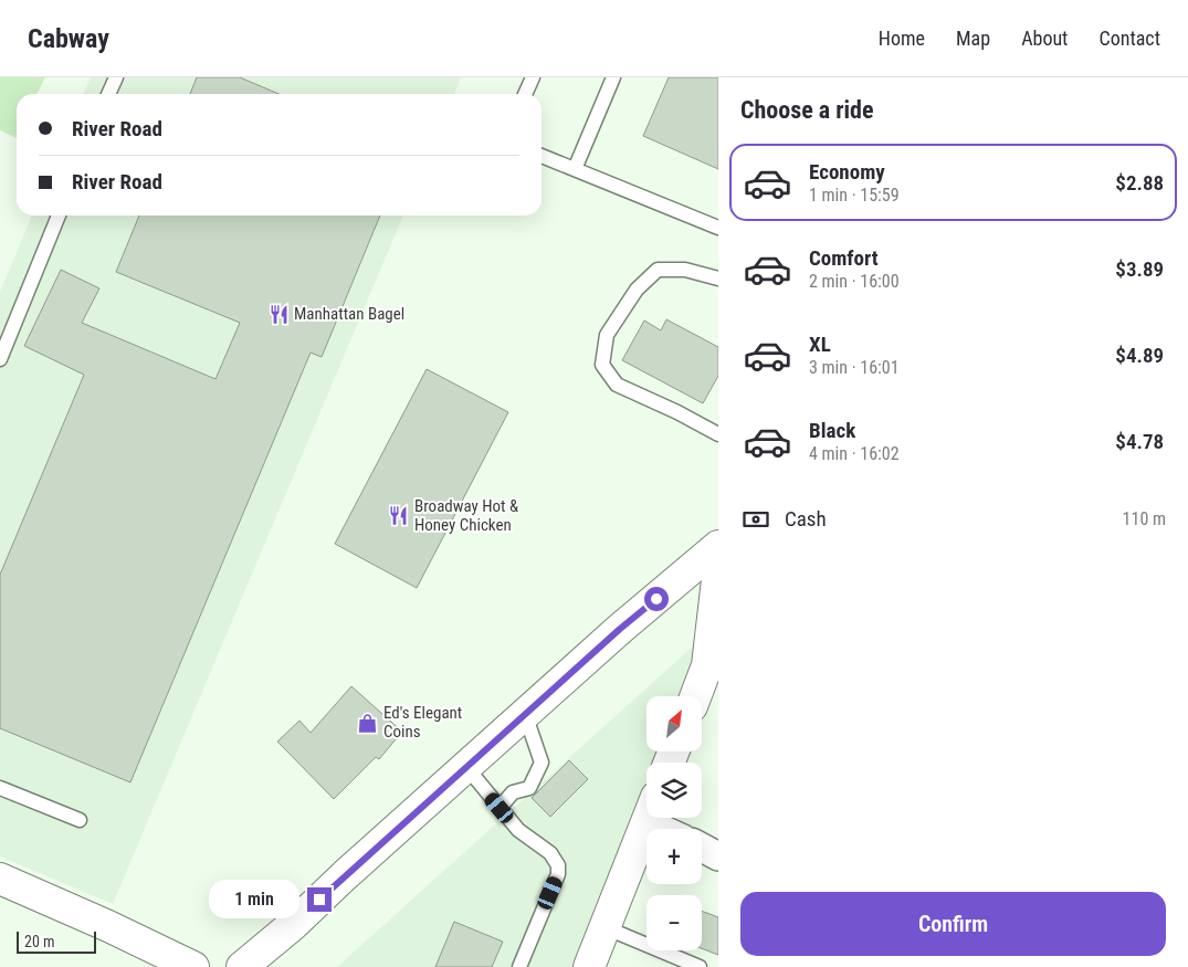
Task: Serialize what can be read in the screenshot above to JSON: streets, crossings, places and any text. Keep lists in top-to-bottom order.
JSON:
{
  "places": {
    "restaurant": ["Manhattan Bagel", "Broadway Hot & Honey Chicken"],
    "shop": ["Ed's Elegant Coins"]
  },
  "scale_bar": "20 m",
  "north": "top right",
  "page": {
    "header": "Cabway",
    "nav": [
      "Home",
      "Map",
      "About",
      "Contact"
    ],
    "heading": "Choose a ride",
    "banner": ["River Road", "River Road"],
    "list": [
      {
        "name": "Economy",
        "note": "1 min · 15:59",
        "value": "$2.88"
      },
      {
        "name": "Comfort",
        "note": "2 min · 16:00",
        "value": "$3.89"
      },
      {
        "name": "XL",
        "note": "3 min · 16:01",
        "value": "$4.89"
      },
      {
        "name": "Black",
        "note": "4 min · 16:02",
        "value": "$4.78"
      }
    ],
    "pay": ["Cash", "110 m"],
    "map_buttons": ["+", "−"],
    "bubble": "1 min",
    "buttons": "Confirm",
    "scale": "20 m"
  }
}
